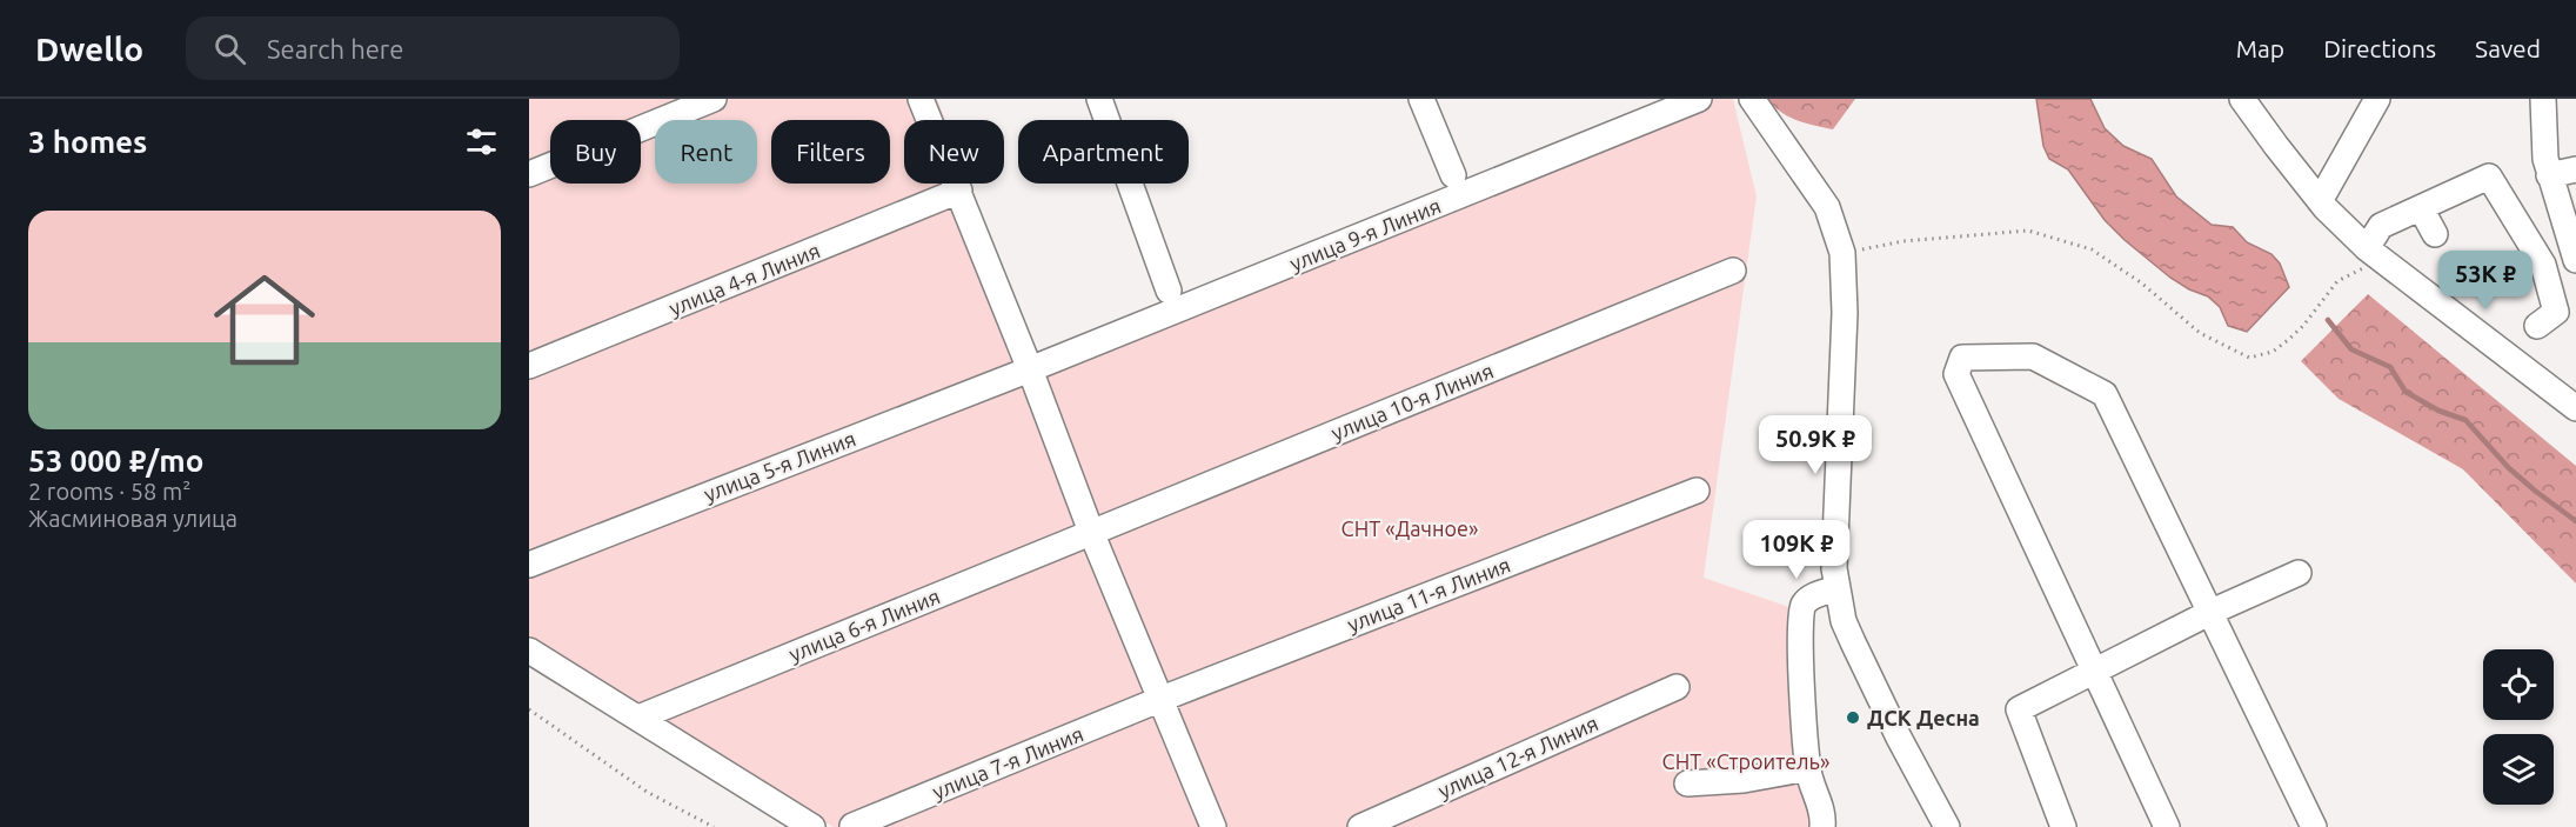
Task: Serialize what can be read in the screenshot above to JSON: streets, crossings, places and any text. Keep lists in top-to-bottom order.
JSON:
{
  "streets": {
    "street": [
      "улица 9-я Линия",
      "улица 4-я Линия",
      "улица 10-я Линия",
      "улица 5-я Линия",
      "улица 11-я Линия",
      "улица 6-я Линия",
      "улица 12-я Линия",
      "улица 7-я Линия"
    ]
  },
  "crossings": [
    ["улица 9-я Линия", "улица 5-я Линия"],
    ["улица 10-я Линия", "улица 6-я Линия"],
    ["улица 11-я Линия", "улица 7-я Линия"]
  ],
  "parks": ["СНТ «Дачное»", "СНТ «Строитель»"],
  "places": ["ДСК Десна"],
  "page": {
    "header": "Dwello",
    "search": "Search here",
    "nav": ["Map", "Directions", "Saved"],
    "heading": "3 homes",
    "chip": [
      "Buy",
      "Rent",
      "Filters",
      "New",
      "Apartment"
    ],
    "list": [
      {
        "name": "53 000 ₽/mo",
        "note": "2 rooms · 58 m² · Жасминовая улица"
      }
    ],
    "price": ["53K ₽", "50.9K ₽", "109K ₽"]
  }
}
